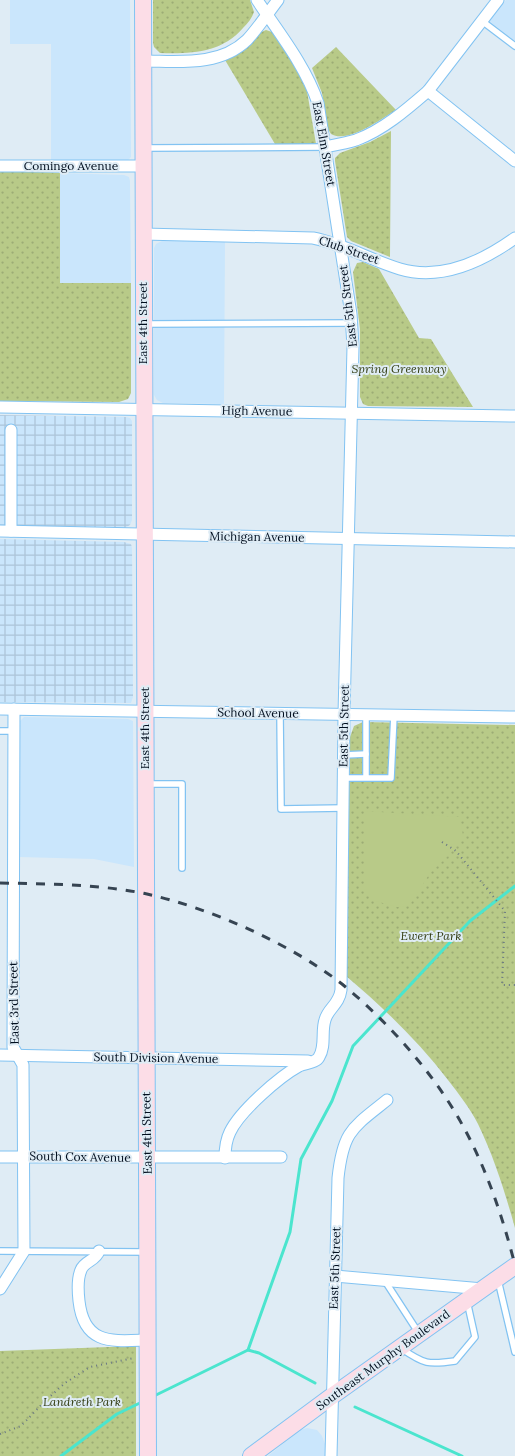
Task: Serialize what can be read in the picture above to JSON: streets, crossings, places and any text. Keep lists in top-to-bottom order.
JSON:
{
  "streets": {
    "street": [
      "East Elm Street",
      "Comingo Avenue",
      "Club Street",
      "East 5th Street",
      "East 4th Street",
      "High Avenue",
      "Michigan Avenue",
      "School Avenue",
      "East 3rd Street",
      "South Division Avenue",
      "South Cox Avenue",
      "Southeast Murphy Boulevard"
    ]
  },
  "crossings": [
    ["East Elm Street", "Club Street"],
    ["East Elm Street", "East 5th Street"],
    ["Comingo Avenue", "East 4th Street"],
    ["Club Street", "East 5th Street"],
    ["Club Street", "East 4th Street"],
    ["East 5th Street", "High Avenue"],
    ["East 5th Street", "Michigan Avenue"],
    ["East 5th Street", "School Avenue"],
    ["East 5th Street", "South Division Avenue"],
    ["East 5th Street", "Southeast Murphy Boulevard"],
    ["East 4th Street", "High Avenue"],
    ["East 4th Street", "Michigan Avenue"],
    ["East 4th Street", "School Avenue"],
    ["East 4th Street", "South Division Avenue"],
    ["East 4th Street", "South Cox Avenue"],
    ["School Avenue", "East 3rd Street"],
    ["East 3rd Street", "South Division Avenue"],
    ["East 3rd Street", "South Cox Avenue"]
  ],
  "parks": ["Spring Greenway", "Ewert Park", "Landreth Park"]
}
